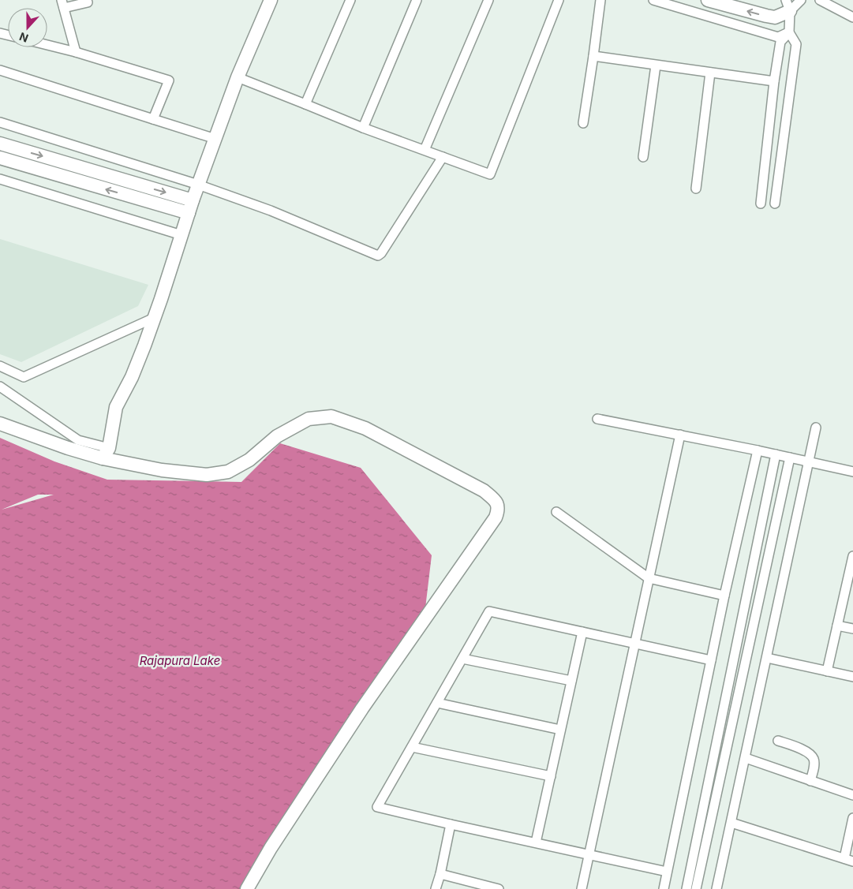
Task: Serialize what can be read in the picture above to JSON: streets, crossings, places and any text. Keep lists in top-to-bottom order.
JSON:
{
  "water": ["Rajapura Lake"],
  "north": "bottom"
}
